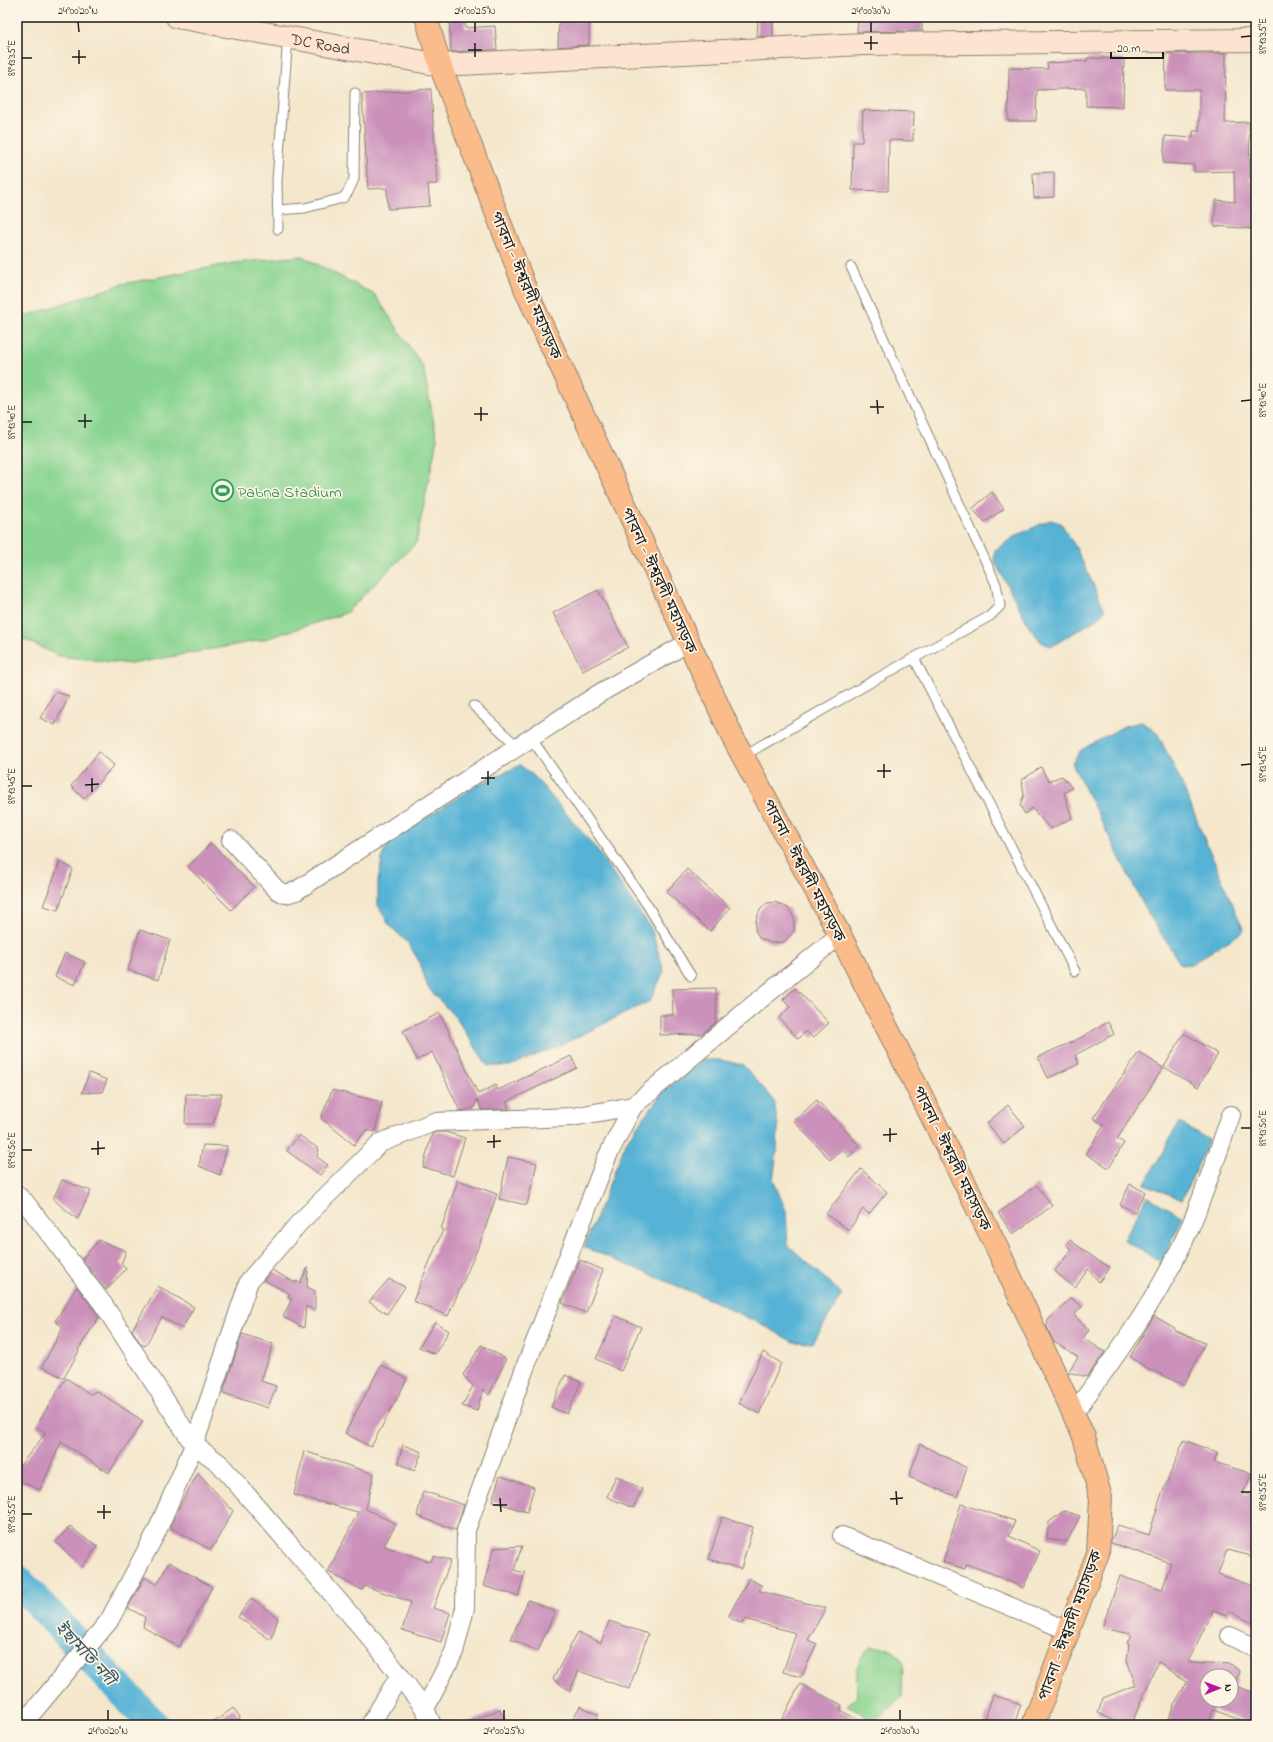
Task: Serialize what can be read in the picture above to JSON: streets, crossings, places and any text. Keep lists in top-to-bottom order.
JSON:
{
  "streets": {
    "main road": ["পাবনা - ঈশ্বরদী মহাসড়ক"],
    "street": ["DC Road"]
  },
  "crossings": [
    ["DC Road", "পাবনা - ঈশ্বরদী মহাসড়ক"]
  ],
  "water": ["ইছামতি নদী"],
  "places": {
    "sports": ["Pabna Stadium"]
  },
  "scale_bar": "20 m",
  "north": "right",
  "coordinates": [
    "24°00'20\"N",
    "24°00'25\"N",
    "24°00'30\"N",
    "89°13'35\"E",
    "89°13'40\"E",
    "89°13'45\"E",
    "89°13'50\"E",
    "89°13'55\"E"
  ]
}
